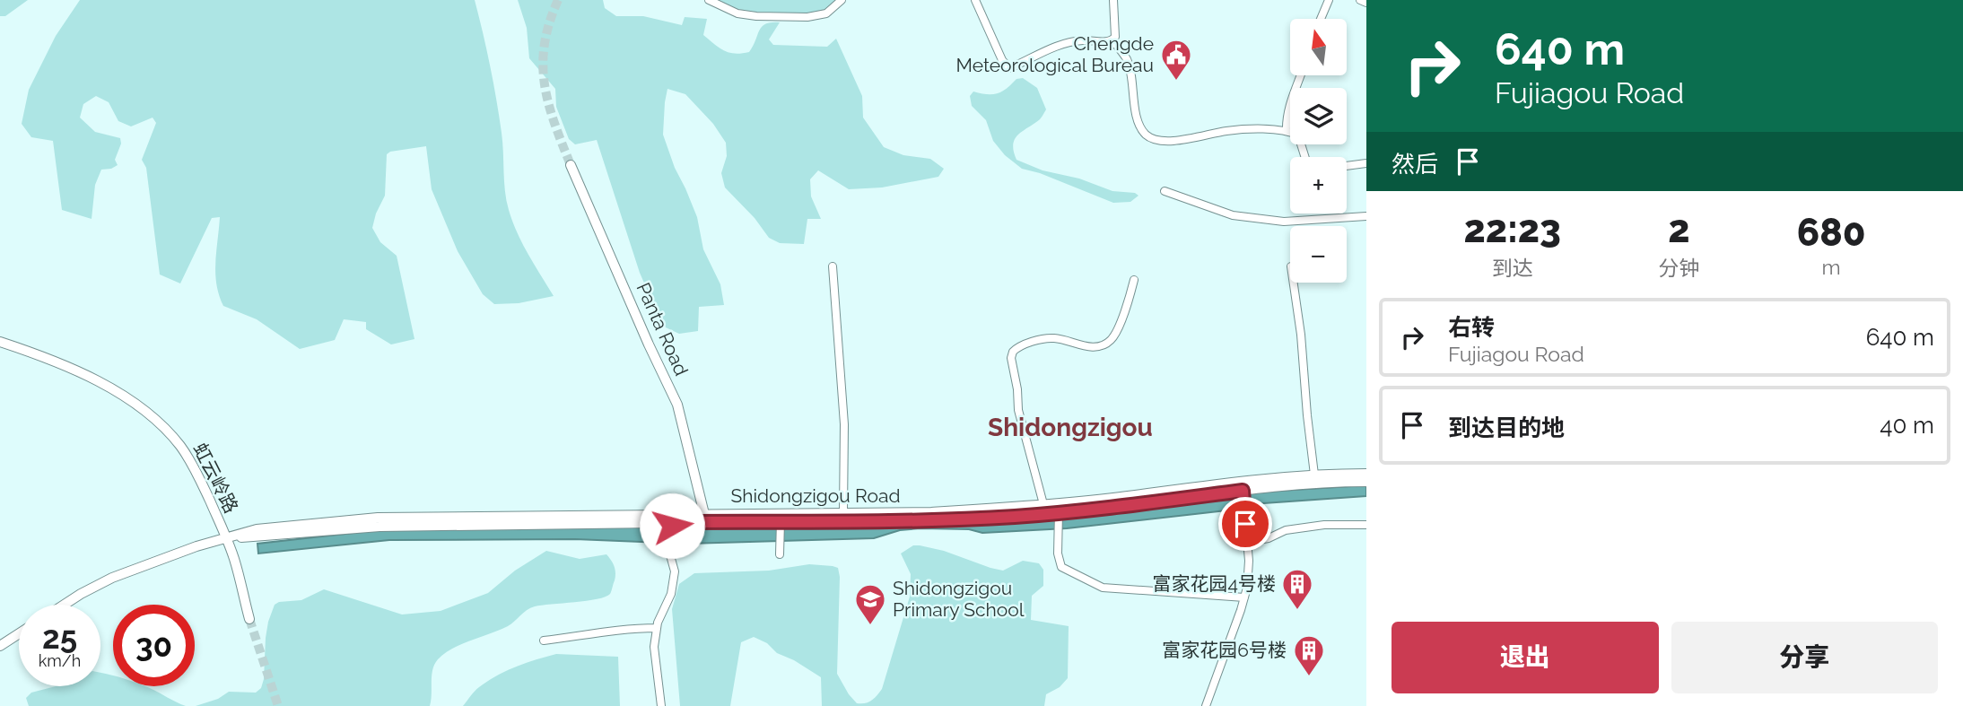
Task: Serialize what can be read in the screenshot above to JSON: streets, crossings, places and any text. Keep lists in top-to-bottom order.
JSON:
{
  "streets": {
    "main road": ["Panta Road", "虹云岭路", "Shidongzigou Road"]
  },
  "crossings": [
    ["Panta Road", "Shidongzigou Road"],
    ["虹云岭路", "Shidongzigou Road"]
  ],
  "districts": ["Shidongzigou"],
  "places": {
    "public building": ["Chengde Meteorological Bureau"],
    "building": ["富家花园4号楼", "富家花园6号楼"],
    "school or university": ["Shidongzigou Primary School"]
  },
  "north": "top",
  "page": {
    "turn": ["640 m", "Fujiagou Road"],
    "map_buttons": ["+", "−"],
    "then": "然后",
    "eta": [
      "22:23",
      "到达",
      "2",
      "分钟",
      "680",
      "m"
    ],
    "list": [
      {
        "name": "右转",
        "note": "Fujiagou Road",
        "value": "640 m"
      },
      {
        "name": "到达目的地",
        "value": "40 m"
      }
    ],
    "speed": "25 km/h",
    "limit": "30",
    "buttons": ["退出", "分享"]
  }
}
